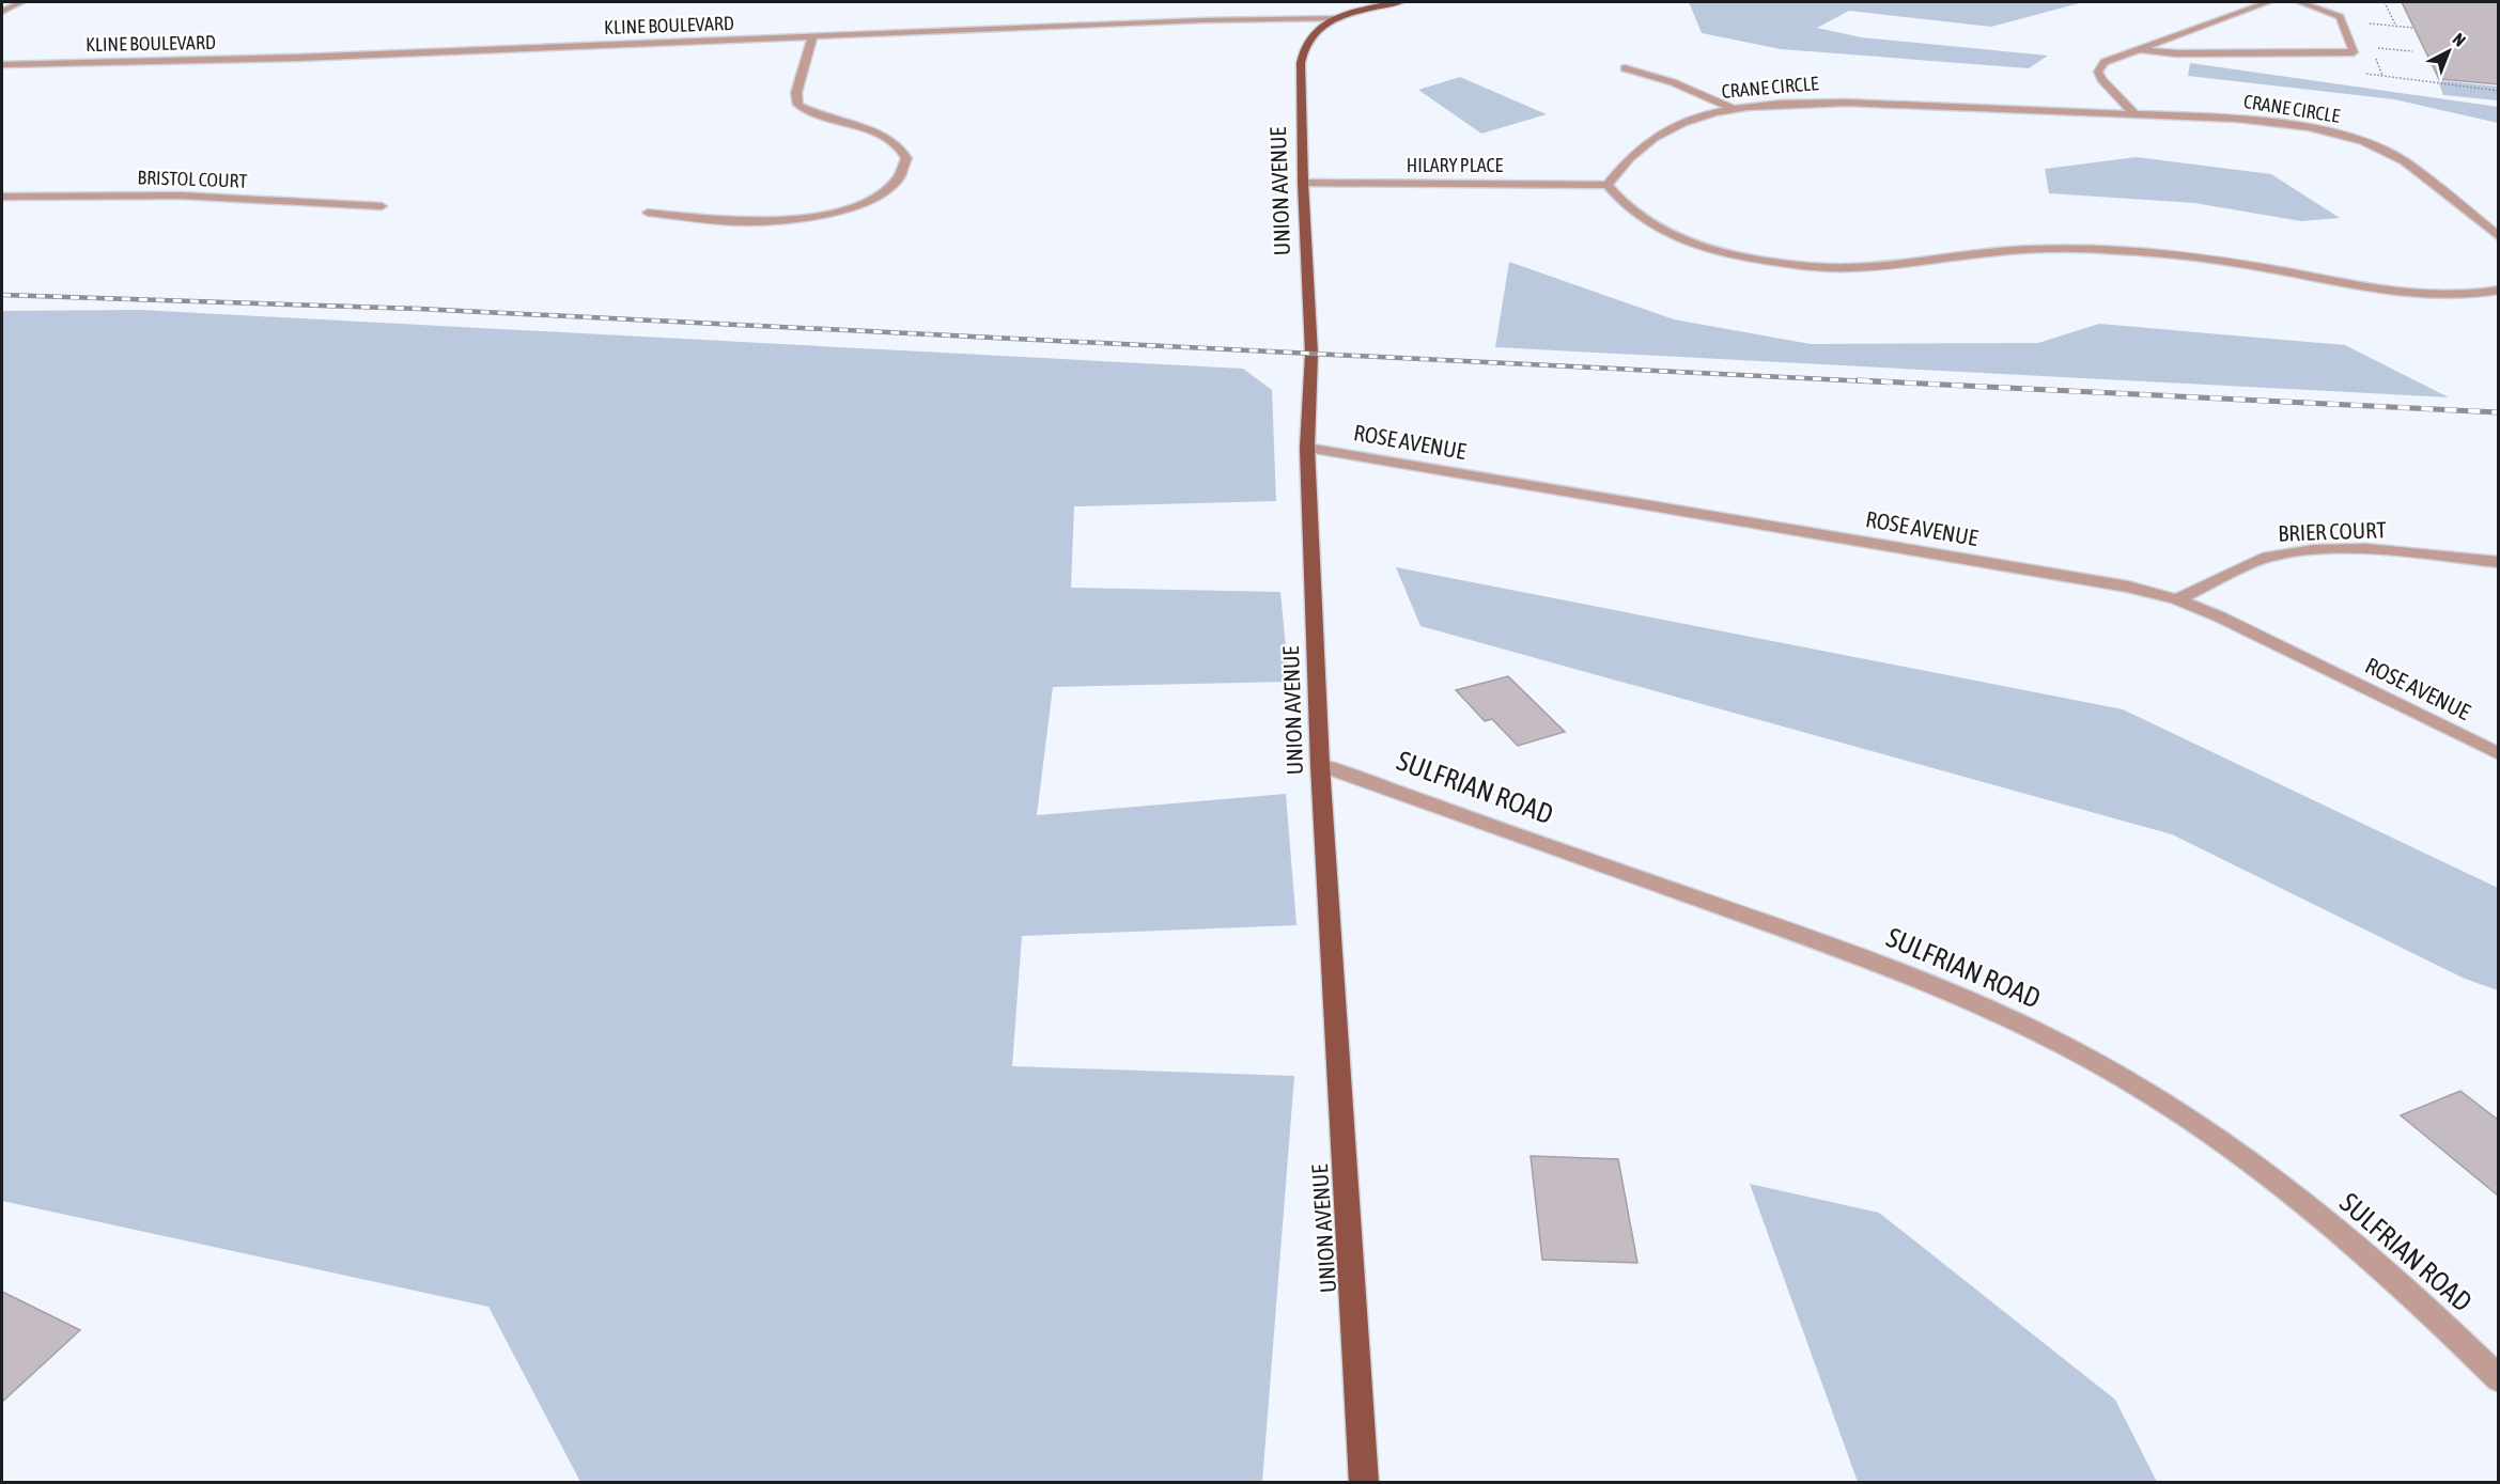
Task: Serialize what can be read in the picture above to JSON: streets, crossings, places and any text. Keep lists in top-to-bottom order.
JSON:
{
  "streets": {
    "main road": ["UNION AVENUE"],
    "street": [
      "KLINE BOULEVARD",
      "CRANE CIRCLE",
      "HILARY PLACE",
      "BRISTOL COURT",
      "ROSE AVENUE",
      "BRIER COURT",
      "SULFRIAN ROAD"
    ]
  },
  "crossings": [
    ["KLINE BOULEVARD", "UNION AVENUE"],
    ["CRANE CIRCLE", "HILARY PLACE"],
    ["HILARY PLACE", "UNION AVENUE"],
    ["UNION AVENUE", "ROSE AVENUE"],
    ["UNION AVENUE", "SULFRIAN ROAD"],
    ["ROSE AVENUE", "BRIER COURT"]
  ],
  "north": "top right"
}
